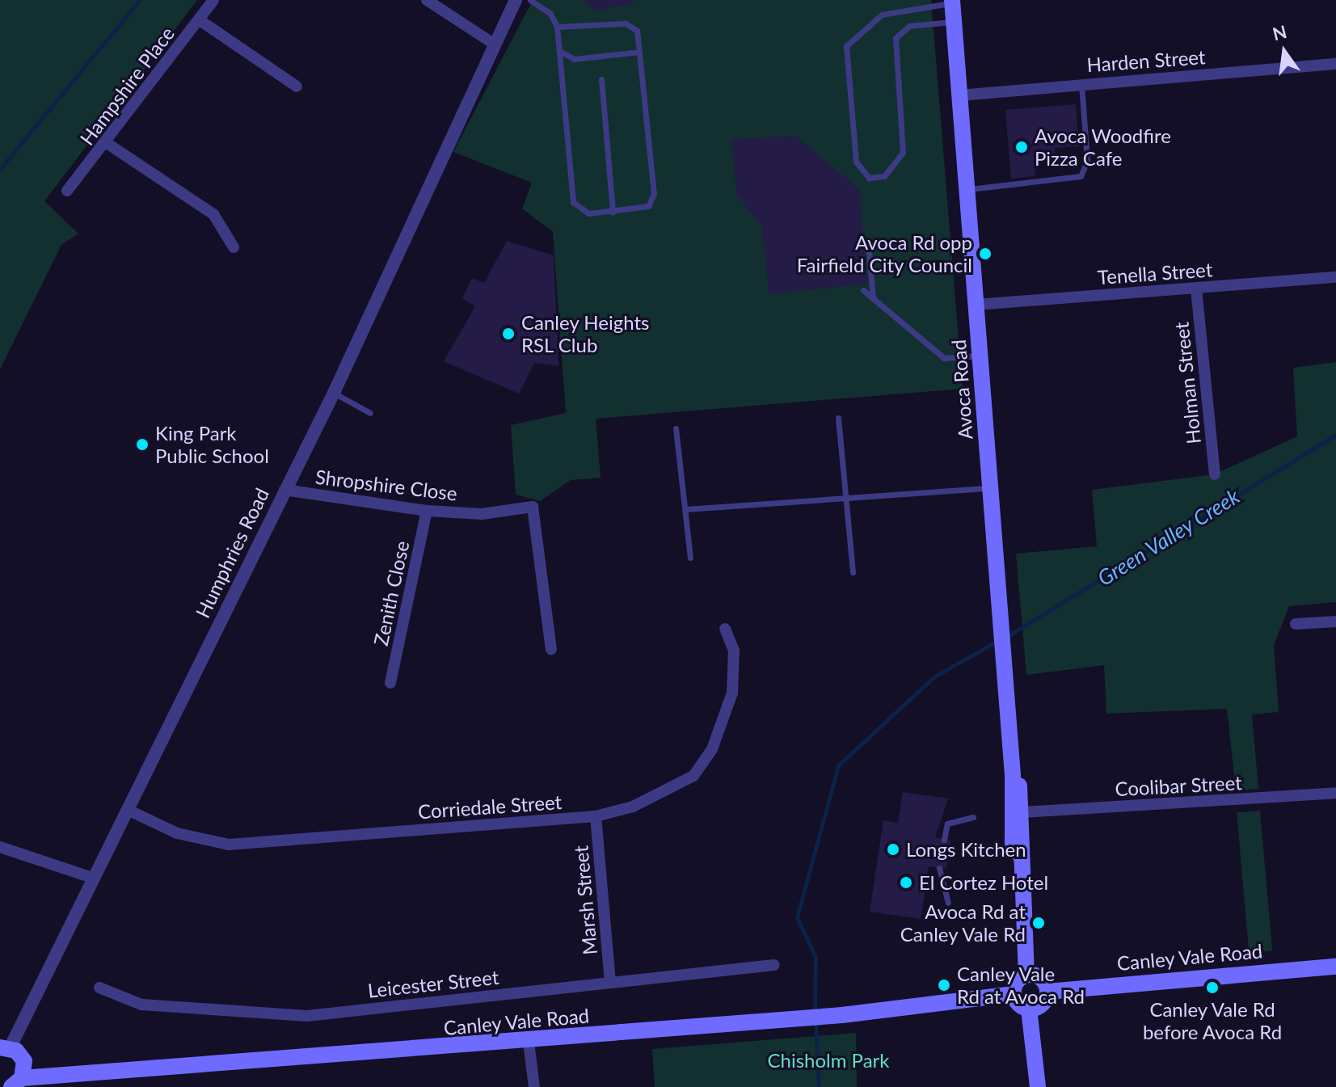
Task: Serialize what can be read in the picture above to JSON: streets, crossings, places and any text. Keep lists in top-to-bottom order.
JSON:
{
  "streets": {
    "main road": ["Avoca Road", "Canley Vale Road"],
    "street": [
      "Harden Street",
      "Hampshire Place",
      "Tenella Street",
      "Holman Street",
      "Shropshire Close",
      "Humphries Road",
      "Zenith Close",
      "Coolibar Street",
      "Corriedale Street",
      "Marsh Street",
      "Leicester Street"
    ]
  },
  "crossings": [
    ["Harden Street", "Avoca Road"],
    ["Tenella Street", "Holman Street"],
    ["Tenella Street", "Avoca Road"],
    ["Avoca Road", "Coolibar Street"],
    ["Avoca Road", "Canley Vale Road"],
    ["Shropshire Close", "Humphries Road"],
    ["Shropshire Close", "Zenith Close"],
    ["Humphries Road", "Corriedale Street"],
    ["Corriedale Street", "Marsh Street"],
    ["Marsh Street", "Leicester Street"]
  ],
  "water": ["Green Valley Creek"],
  "parks": ["Chisholm Park"],
  "places": [
    "Avoca Woodfire Pizza Cafe",
    "Avoca Rd opp Fairfield City Council",
    "Canley Heights RSL Club",
    "King Park Public School",
    "Longs Kitchen",
    "El Cortez Hotel",
    "Avoca Rd at Canley Vale Rd",
    "Canley Vale Rd at Avoca Rd",
    "Canley Vale Rd before Avoca Rd"
  ],
  "north": "top"
}
